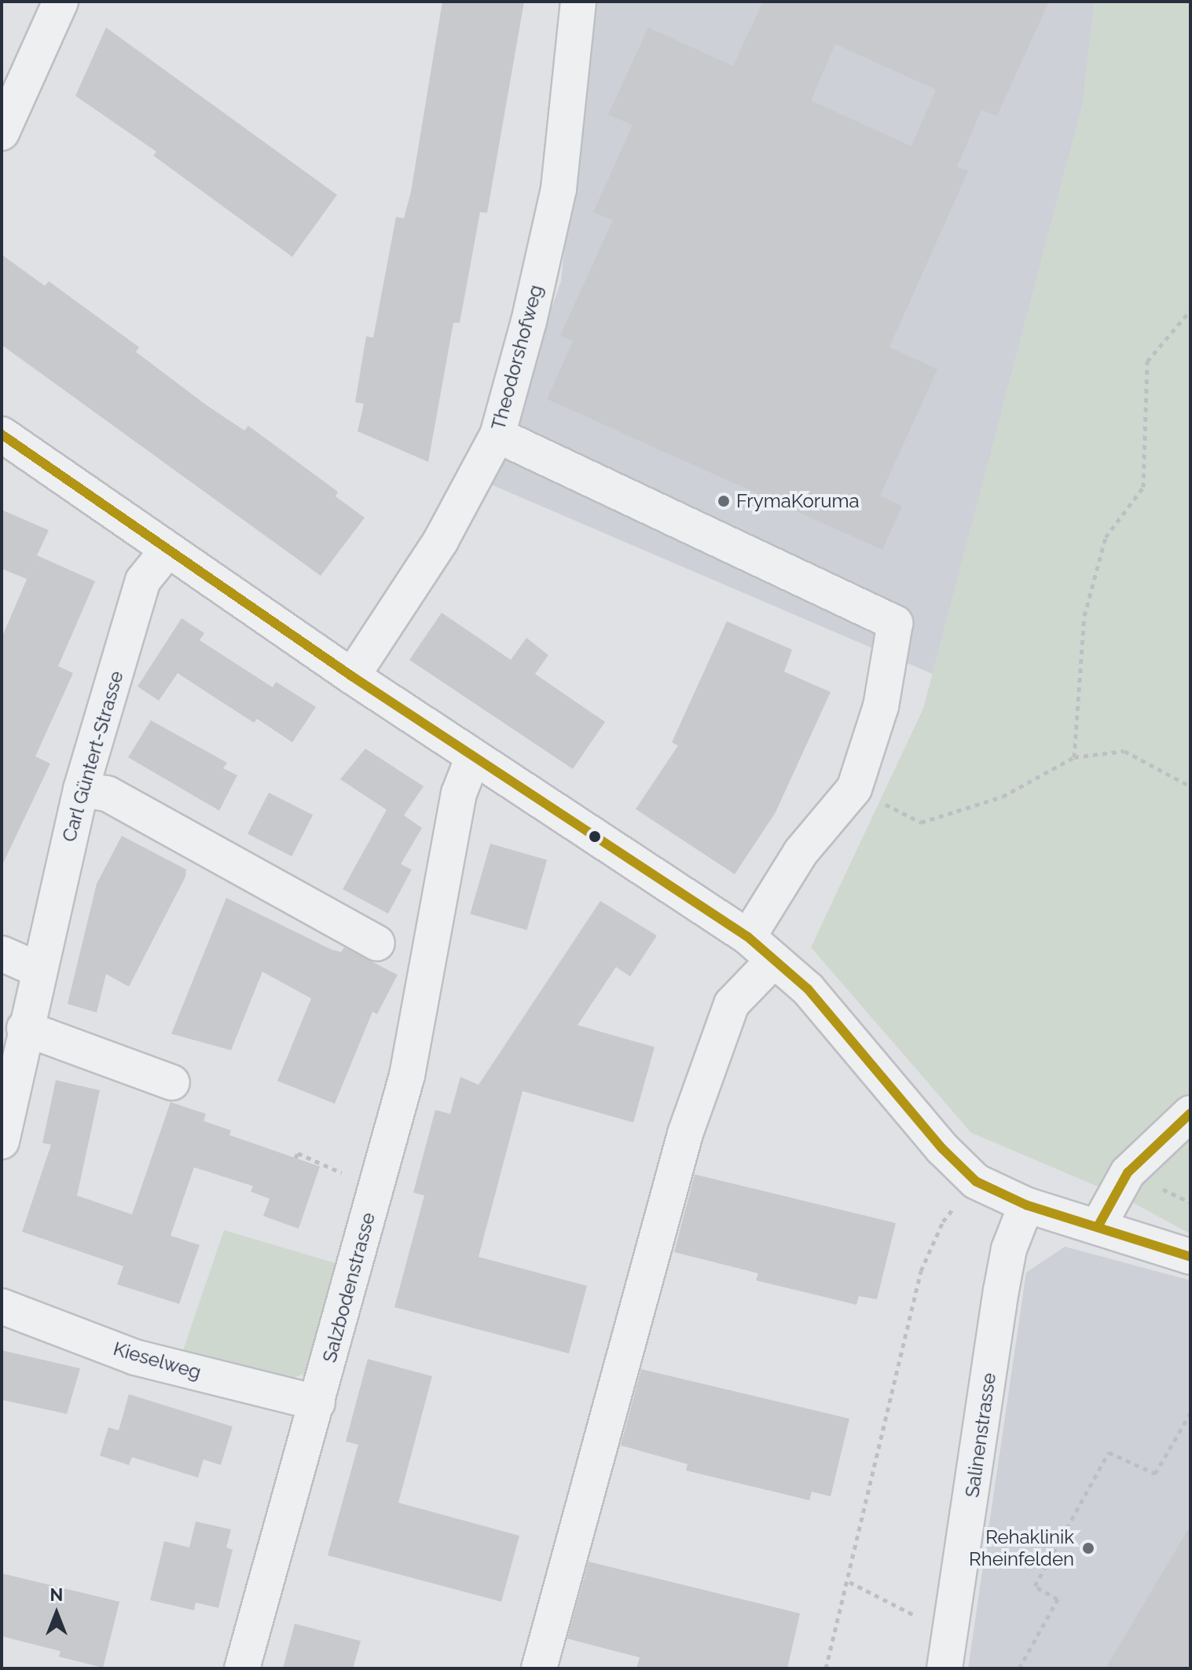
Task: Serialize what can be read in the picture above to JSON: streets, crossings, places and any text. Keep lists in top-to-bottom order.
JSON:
{
  "streets": {
    "street": [
      "Theodorshofweg",
      "Carl Güntert-Strasse",
      "Salzbodenstrasse",
      "Kieselweg",
      "Salinenstrasse"
    ]
  },
  "crossings": [
    ["Salzbodenstrasse", "Kieselweg"]
  ],
  "places": ["FrymaKoruma", "Rehaklinik Rheinfelden"],
  "north": "top"
}
